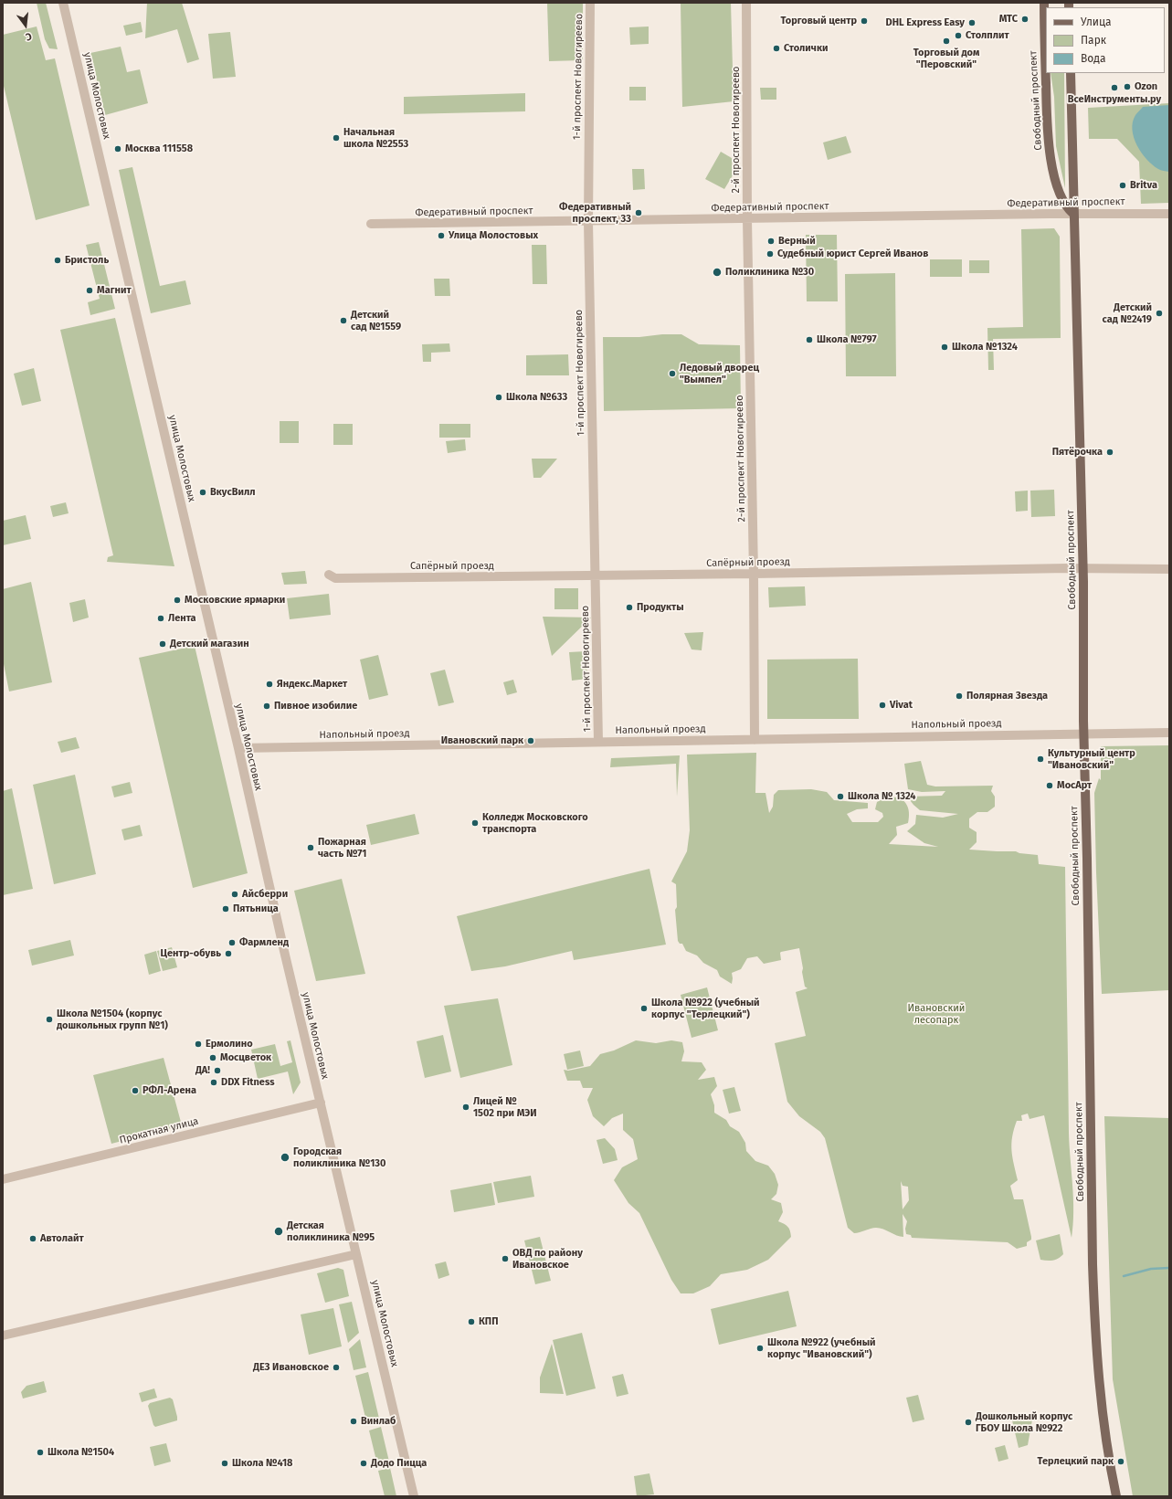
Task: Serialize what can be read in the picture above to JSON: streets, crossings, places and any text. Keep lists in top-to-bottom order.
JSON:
{
  "streets": {
    "main road": ["Свободный проспект"],
    "street": [
      "1-й проспект Новогиреево",
      "улица Молостовых",
      "2-й проспект Новогиреево",
      "Федеративный проспект",
      "Сапёрный проезд",
      "Напольный проезд",
      "Прокатная улица"
    ]
  },
  "crossings": [
    ["1-й проспект Новогиреево", "Федеративный проспект"],
    ["1-й проспект Новогиреево", "Сапёрный проезд"],
    ["1-й проспект Новогиреево", "Напольный проезд"],
    ["улица Молостовых", "Напольный проезд"],
    ["улица Молостовых", "Прокатная улица"],
    ["Свободный проспект", "Федеративный проспект"],
    ["Свободный проспект", "Сапёрный проезд"],
    ["Свободный проспект", "Напольный проезд"],
    ["2-й проспект Новогиреево", "Федеративный проспект"],
    ["2-й проспект Новогиреево", "Сапёрный проезд"],
    ["2-й проспект Новогиреево", "Напольный проезд"]
  ],
  "parks": ["Ивановский лесопарк"],
  "places": [
    "МТС",
    "Торговый центр",
    "DHL Express Easy",
    "Столплит",
    "Торговый дом \"Перовский\"",
    "Столички",
    "Ozon",
    "ВсеИнструменты.ру",
    "Начальная школа №2553",
    "Москва 111558",
    "Britva",
    "Федеративный проспект, 33",
    "Улица Молостовых",
    "Верный",
    "Судебный юрист Сергей Иванов",
    "Бристоль",
    "Поликлиника №30",
    "Магнит",
    "Детский сад №2419",
    "Детский сад №1559",
    "Школа №797",
    "Школа №1324",
    "Ледовый дворец \"Вымпел\"",
    "Школа №633",
    "Пятёрочка",
    "ВкусВилл",
    "Московские ярмарки",
    "Продукты",
    "Лента",
    "Детский магазин",
    "Яндекс.Маркет",
    "Полярная Звезда",
    "Vivat",
    "Пивное изобилие",
    "Ивановский парк",
    "Культурный центр \"Ивановский\"",
    "МосАрт",
    "Школа № 1324",
    "Колледж Московского транспорта",
    "Пожарная часть №71",
    "Айсберри",
    "Пятьница",
    "Фармленд",
    "Центр-обувь",
    "Школа №922 (учебный корпус \"Терлецкий\")",
    "Школа №1504 (корпус дошкольных групп №1)",
    "Ермолино",
    "Мосцветок",
    "ДА!",
    "DDX Fitness",
    "РФЛ-Арена",
    "Лицей № 1502 при МЭИ",
    "Городская поликлиника №130",
    "Детская поликлиника №95",
    "Автолайт",
    "ОВД по району Ивановское",
    "КПП",
    "Школа №922 (учебный корпус \"Ивановский\")",
    "ДЕЗ Ивановское",
    "Винлаб",
    "Дошкольный корпус ГБОУ Школа №922",
    "Школа №1504",
    "Терлецкий парк",
    "Школа №418",
    "Додо Пицца"
  ],
  "legend": ["Улица", "Парк", "Вода"],
  "north": "bottom"
}
